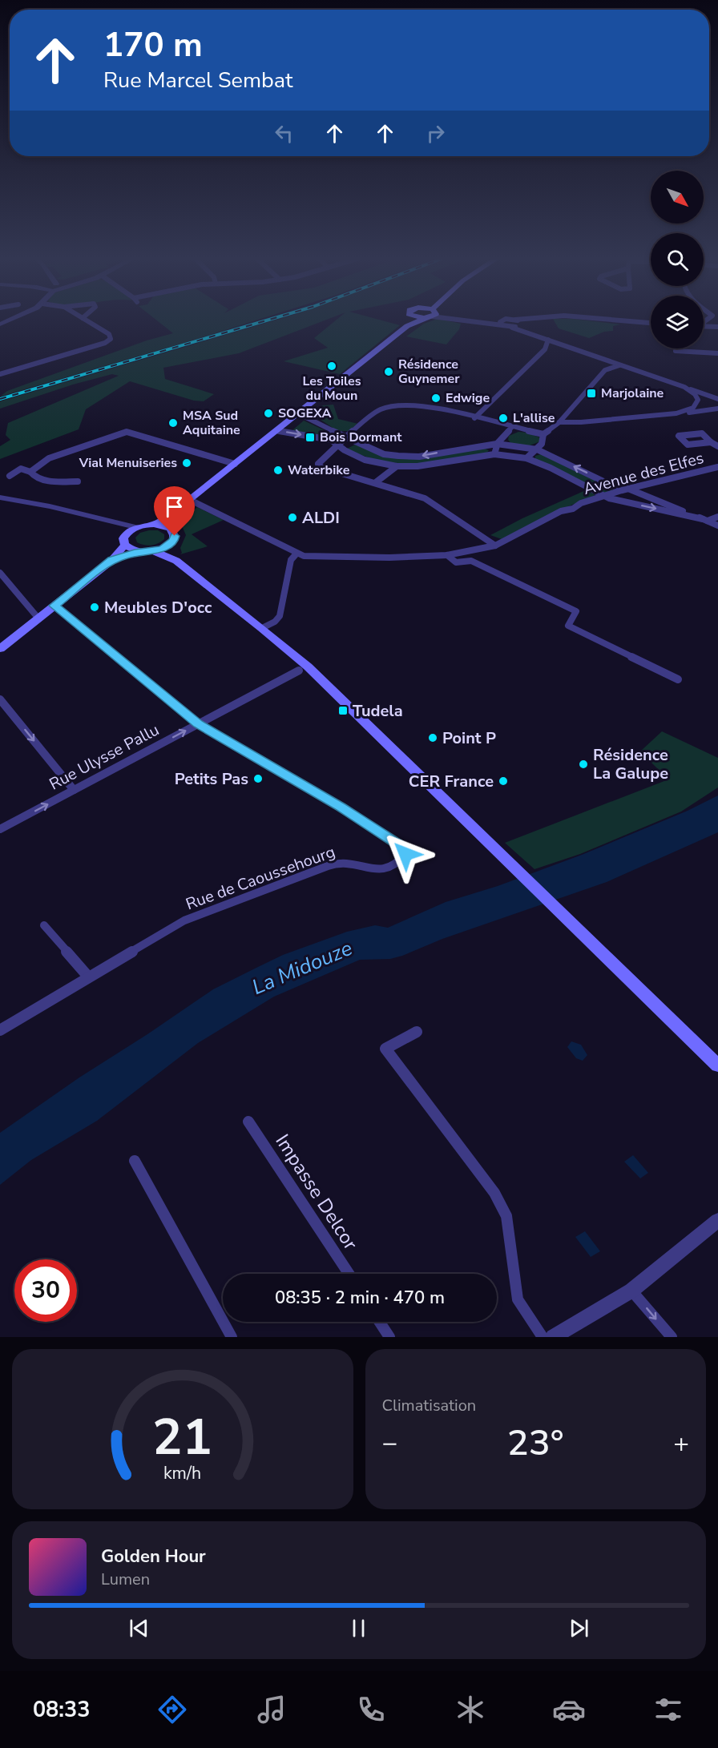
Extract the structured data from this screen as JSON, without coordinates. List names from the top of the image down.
{
  "streets": {
    "street": [
      "Avenue des Elfes",
      "Rue Ulysse Pallu",
      "Rue de Caoussehourg",
      "Impasse Delcor"
    ]
  },
  "crossings": [
    ["Rue Ulysse Pallu", "Rue de Caoussehourg"]
  ],
  "one_way": ["Rue Ulysse Pallu"],
  "water": ["La Midouze"],
  "places": {
    "other": [
      "Les Toiles du Moun",
      "Résidence Guynemer",
      "Edwige",
      "SOGEXA",
      "L'allise",
      "MSA Sud Aquitaine",
      "Vial Menuiseries",
      "Waterbike",
      "ALDI",
      "Meubles D'occ",
      "Point P",
      "Résidence La Galupe",
      "Petits Pas",
      "CER France"
    ],
    "transit": ["Marjolaine", "Bois Dormant", "Tudela"]
  },
  "north": "bottom right",
  "page": {
    "turn": ["170 m", "Rue Marcel Sembat"],
    "limit": "30",
    "trip": "08:35 · 2 min · 470 m",
    "tile": "Climatisation",
    "heat": ["−", "23°", "+"],
    "song": ["Golden Hour", "Lumen"],
    "tabs": "08:33",
    "gauge": ["21", "km/h"]
  }
}
